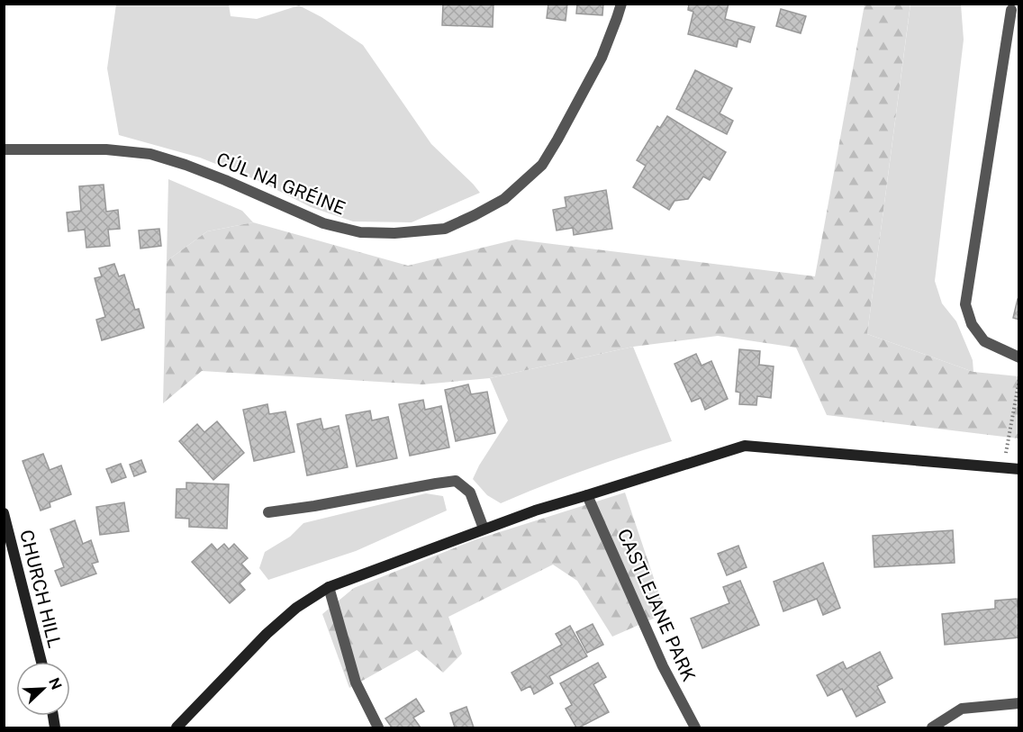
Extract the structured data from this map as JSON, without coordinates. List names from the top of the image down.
{
  "streets": {
    "street": ["CÚL NA GRÉINE", "CHURCH HILL", "CASTLEJANE PARK"]
  },
  "north": "top right"
}
